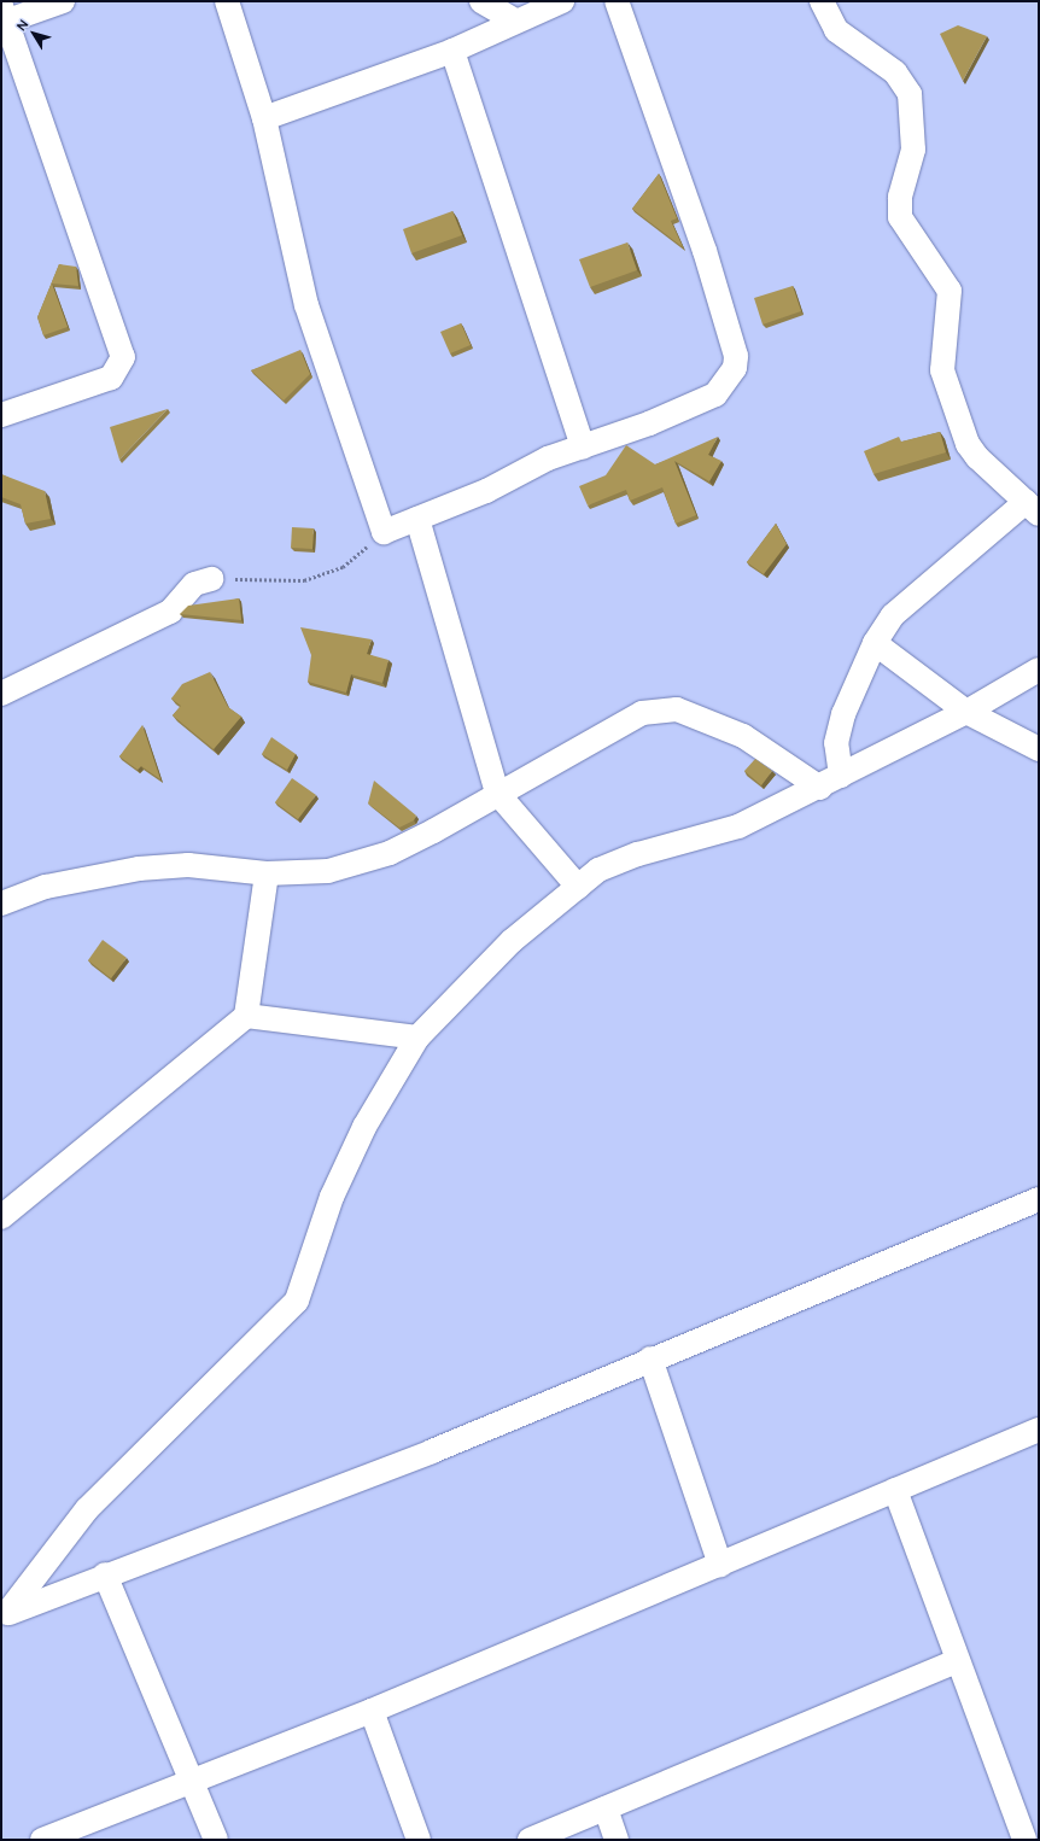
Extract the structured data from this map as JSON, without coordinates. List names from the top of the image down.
{
  "north": "top left"
}
